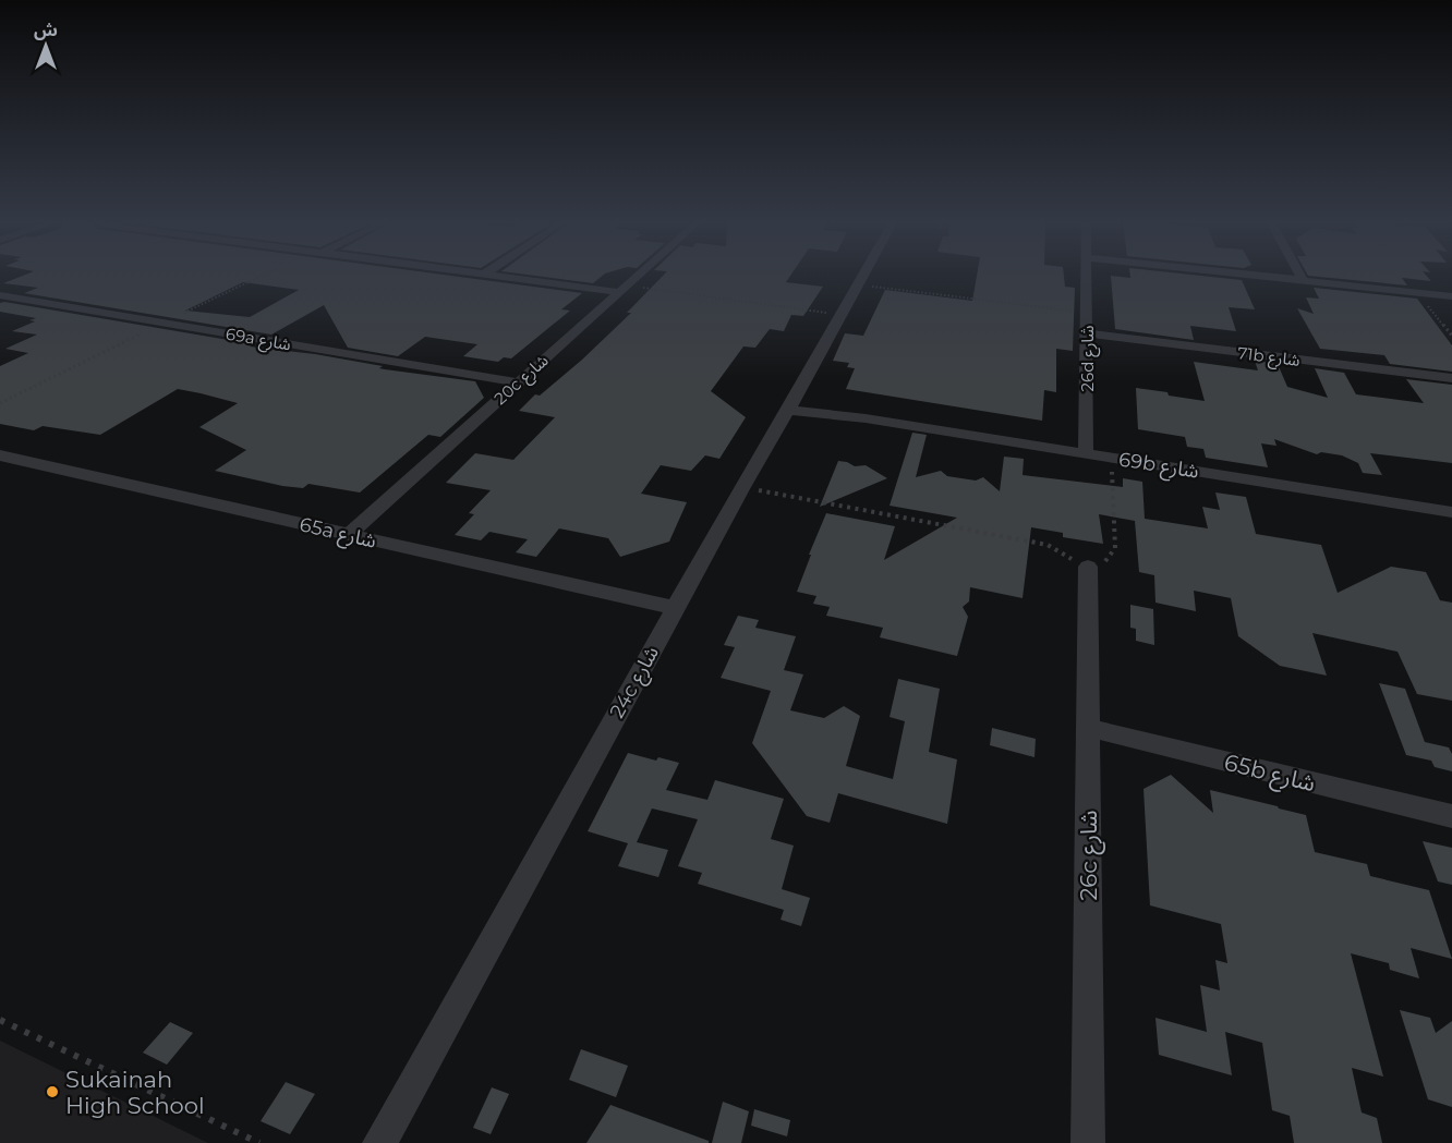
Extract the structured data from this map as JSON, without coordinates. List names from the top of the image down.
{
  "streets": {
    "street": [
      "69a شارع",
      "71b شارع",
      "26d شارع",
      "20c شارع",
      "69b شارع",
      "65a شارع",
      "24c شارع",
      "65b شارع",
      "26c شارع"
    ]
  },
  "crossings": [
    ["69a شارع", "20c شارع"],
    ["71b شارع", "26d شارع"],
    ["26d شارع", "69b شارع"],
    ["20c شارع", "65a شارع"],
    ["69b شارع", "24c شارع"],
    ["65a شارع", "24c شارع"],
    ["65b شارع", "26c شارع"]
  ],
  "places": ["Sukainah High School"],
  "north": "top"
}
